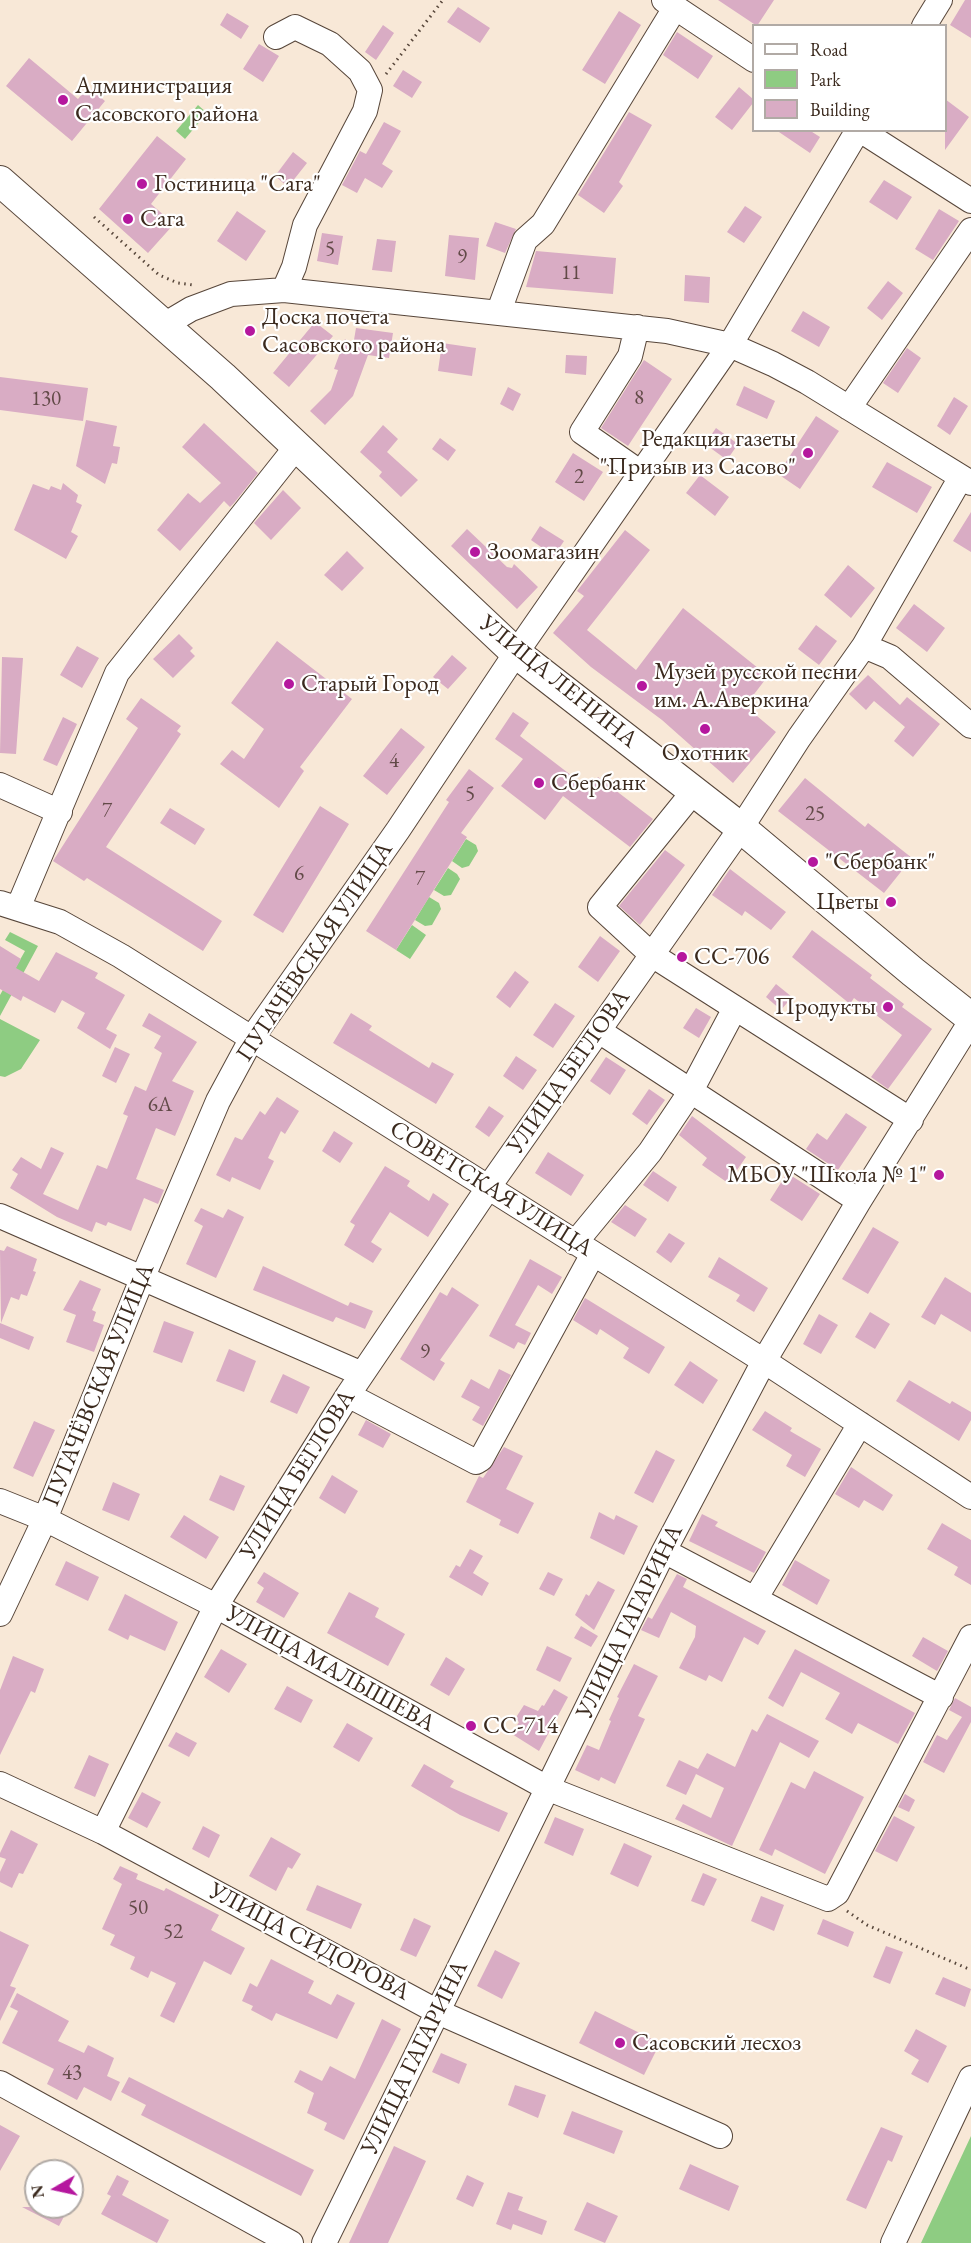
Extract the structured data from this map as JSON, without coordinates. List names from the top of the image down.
{
  "streets": {
    "main road": ["УЛИЦА ЛЕНИНА"],
    "street": [
      "ПУГАЧЁВСКАЯ УЛИЦА",
      "УЛИЦА БЕГЛОВА",
      "СОВЕТСКАЯ УЛИЦА",
      "УЛИЦА ГАГАРИНА",
      "УЛИЦА МАЛЫШЕВА",
      "УЛИЦА СИДОРОВА"
    ]
  },
  "crossings": [
    ["УЛИЦА ЛЕНИНА", "ПУГАЧЁВСКАЯ УЛИЦА"],
    ["УЛИЦА ЛЕНИНА", "УЛИЦА БЕГЛОВА"],
    ["УЛИЦА ЛЕНИНА", "УЛИЦА ГАГАРИНА"],
    ["ПУГАЧЁВСКАЯ УЛИЦА", "СОВЕТСКАЯ УЛИЦА"],
    ["ПУГАЧЁВСКАЯ УЛИЦА", "УЛИЦА МАЛЫШЕВА"],
    ["УЛИЦА БЕГЛОВА", "СОВЕТСКАЯ УЛИЦА"],
    ["УЛИЦА БЕГЛОВА", "УЛИЦА МАЛЫШЕВА"],
    ["УЛИЦА БЕГЛОВА", "УЛИЦА СИДОРОВА"],
    ["СОВЕТСКАЯ УЛИЦА", "УЛИЦА ГАГАРИНА"],
    ["УЛИЦА ГАГАРИНА", "УЛИЦА МАЛЫШЕВА"],
    ["УЛИЦА ГАГАРИНА", "УЛИЦА СИДОРОВА"]
  ],
  "places": [
    "Администрация Сасовского района",
    "Гостиница \"Сага\"",
    "Сага",
    "Доска почета Сасовского района",
    "Редакция газеты \"Призыв из Сасово\"",
    "Зоомагазин",
    "Старый Город",
    "Музей русской песни им. А.Аверкина",
    "Охотник",
    "Сбербанк",
    "\"Сбербанк\"",
    "Цветы",
    "СС-706",
    "Продукты",
    "МБОУ \"Школа № 1\"",
    "СС-714",
    "Сасовский лесхоз"
  ],
  "house_numbers": [
    "5",
    "9",
    "11",
    "8",
    "130",
    "2",
    "4",
    "5",
    "7",
    "25",
    "6",
    "7",
    "6А",
    "9",
    "50",
    "52",
    "43"
  ],
  "legend": ["Road", "Park", "Building"],
  "north": "left"
}
